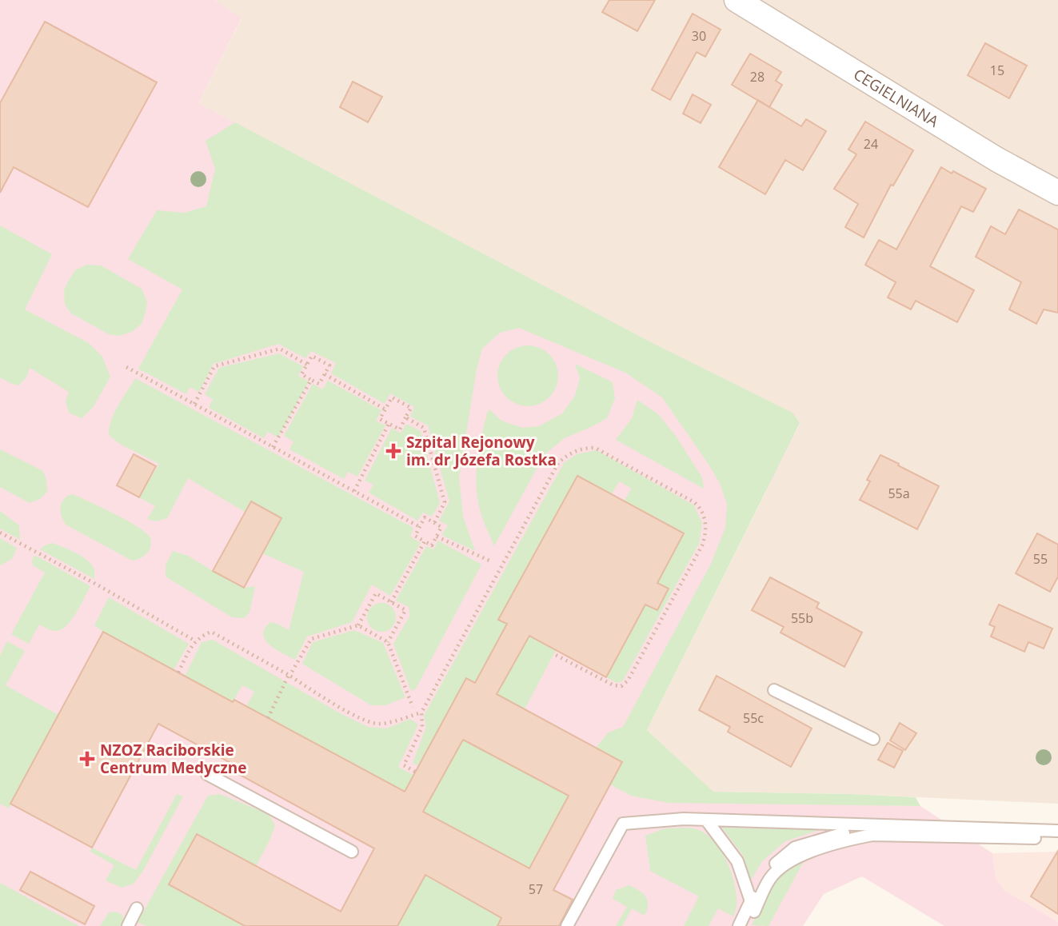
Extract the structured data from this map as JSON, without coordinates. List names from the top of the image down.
{
  "streets": {
    "street": ["CEGIELNIANA"]
  },
  "places": {
    "health": ["Szpital Rejonowy im. dr Józefa Rostka", "NZOZ Raciborskie Centrum Medyczne"]
  },
  "house_numbers": [
    "30",
    "15",
    "28",
    "24",
    "55a",
    "55",
    "55b",
    "55c",
    "57"
  ]
}
